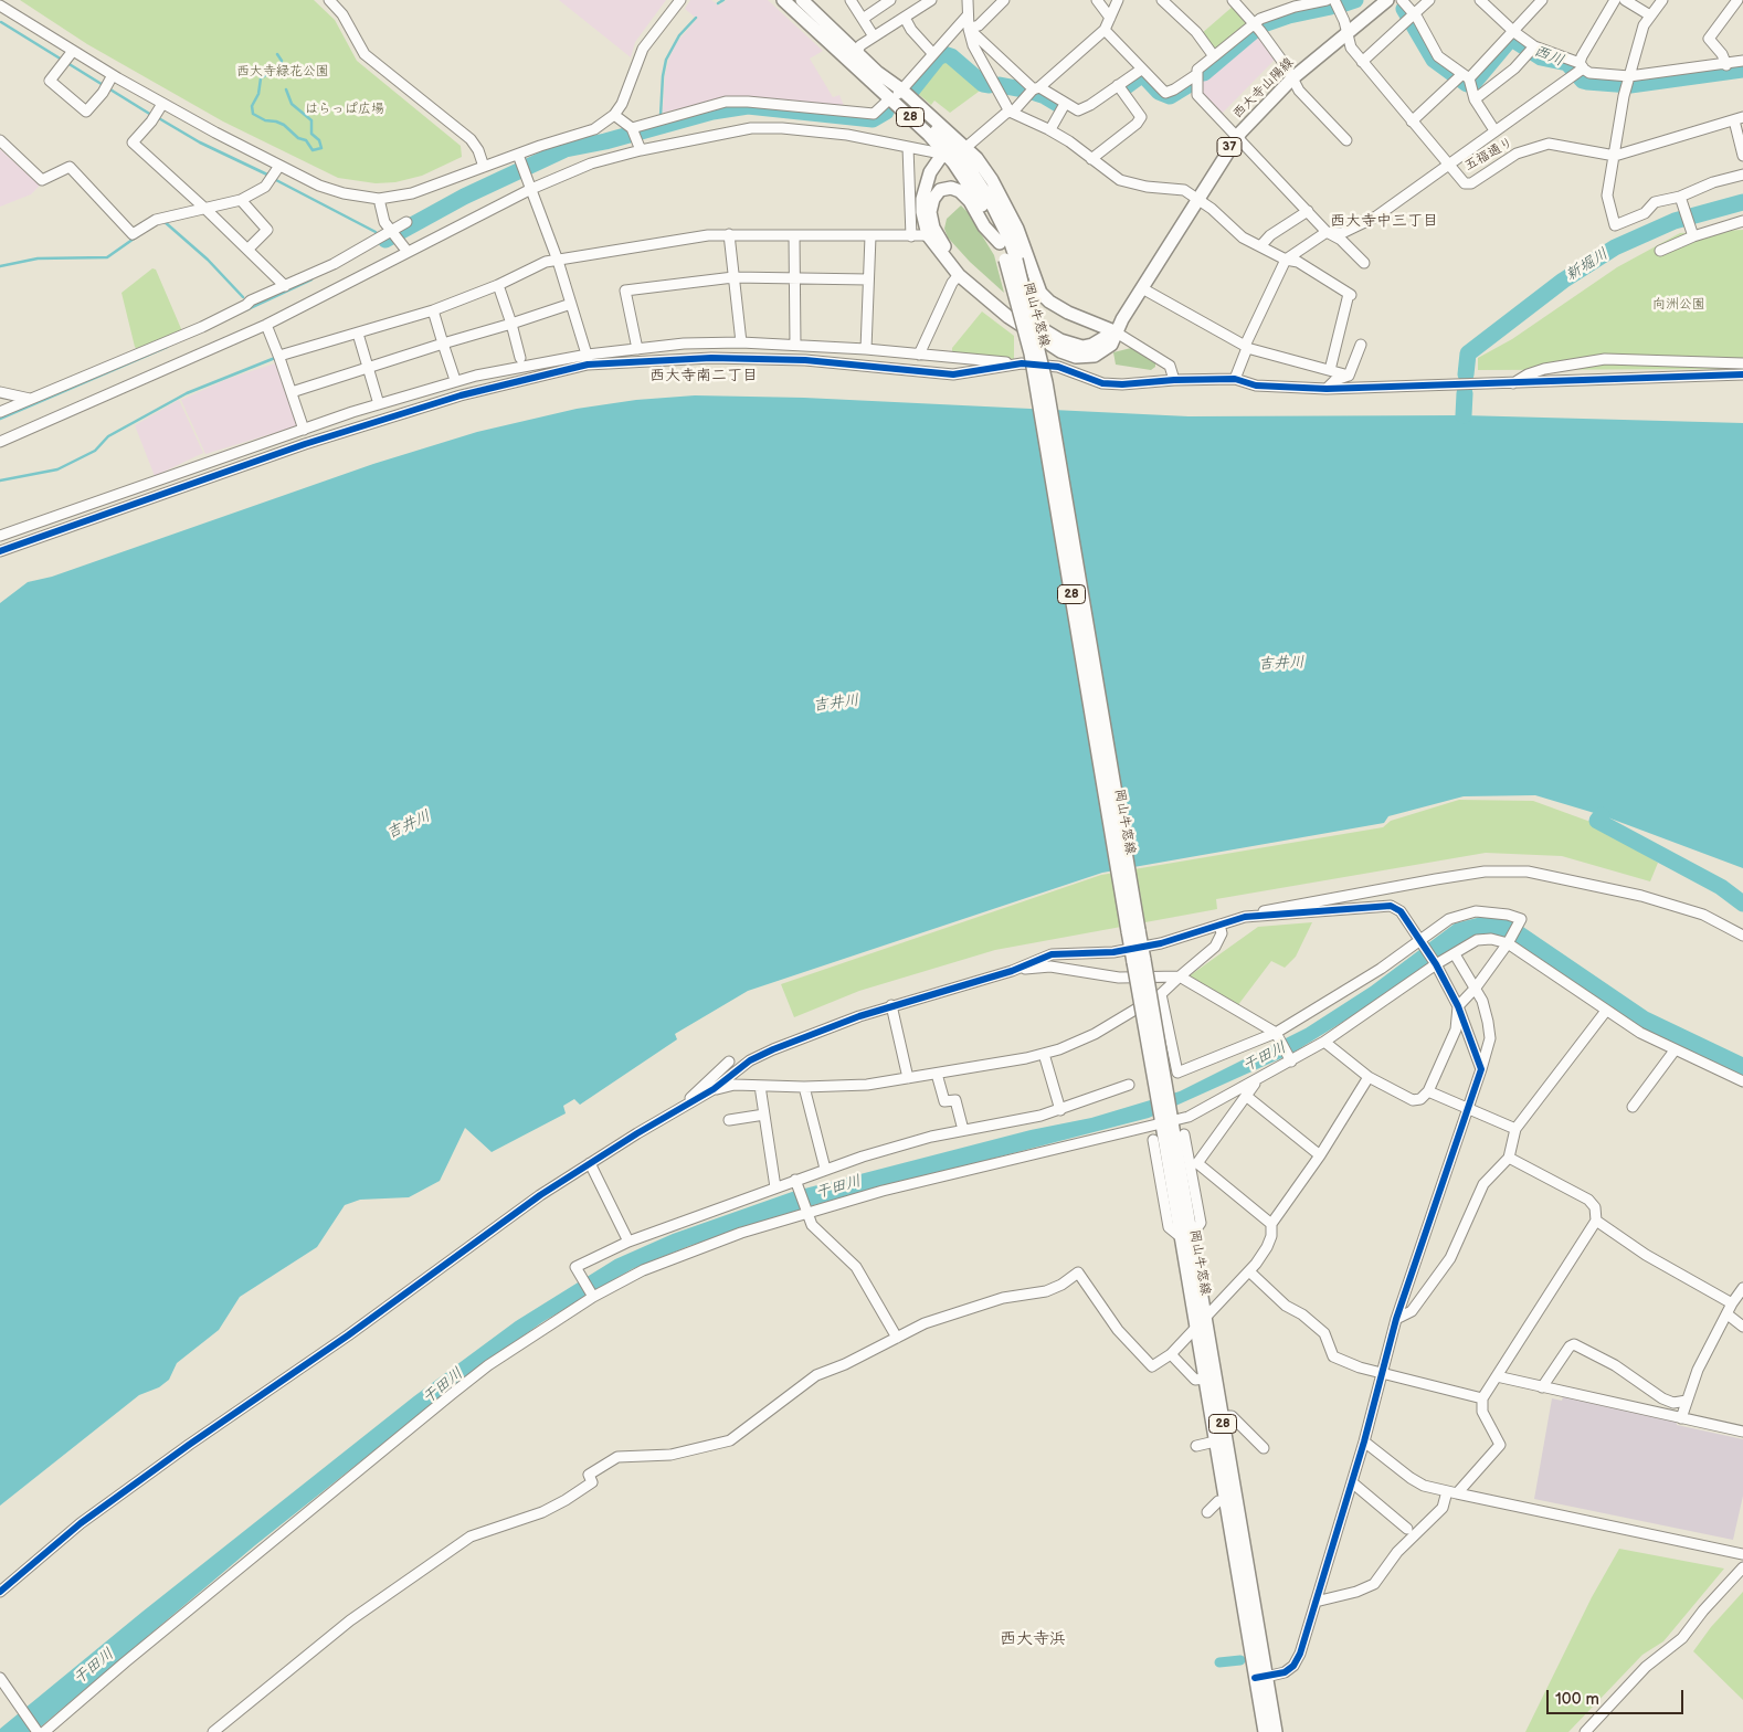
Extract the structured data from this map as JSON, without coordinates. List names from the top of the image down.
{
  "streets": {
    "main road": [
      "西大寺山陽線",
      "28",
      "37",
      "岡山牛窓線"
    ],
    "street": ["五福通り"]
  },
  "crossings": [
    ["西大寺山陽線", "岡山牛窓線"]
  ],
  "districts": ["西大寺中三丁目", "西大寺南二丁目", "西大寺浜"],
  "water": [
    "西川",
    "新堀川",
    "吉井川",
    "干田川"
  ],
  "parks": ["西大寺緑花公園", "はらっぱ広場", "向洲公園"],
  "scale_bar": "100 m"
}
